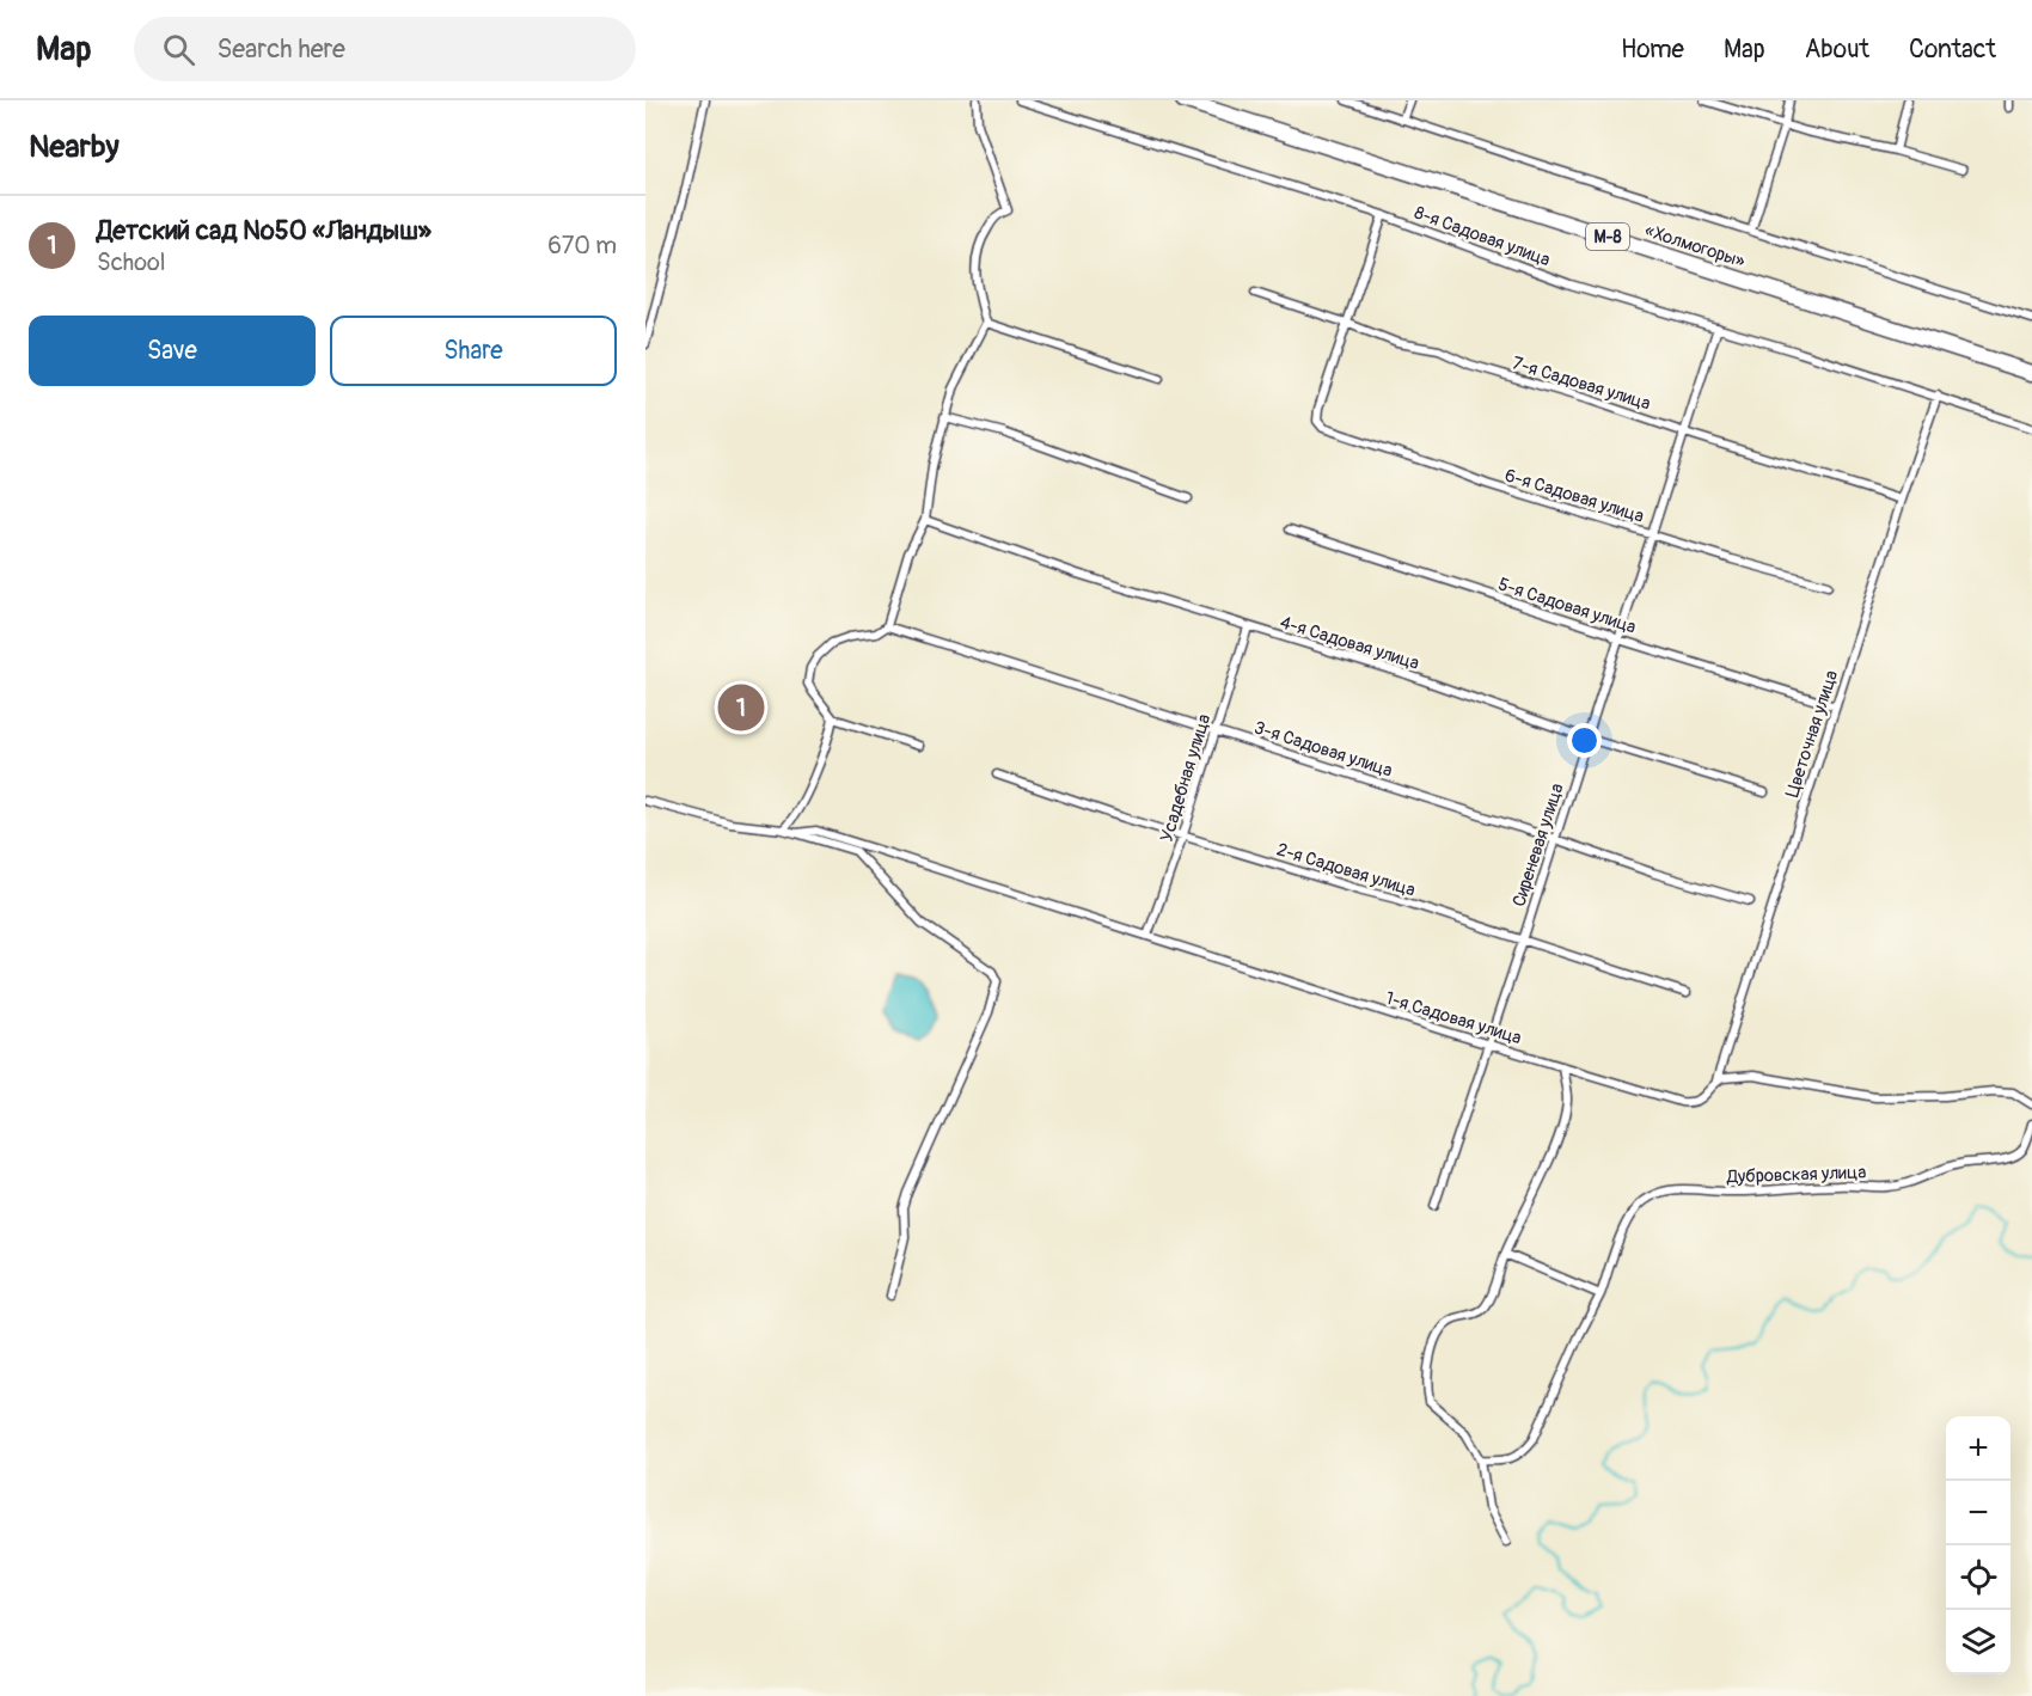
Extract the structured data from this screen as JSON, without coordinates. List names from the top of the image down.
{
  "streets": {
    "highway": ["М-8", "«Холмогоры»"],
    "street": [
      "8-я Садовая улица",
      "7-я Садовая улица",
      "6-я Садовая улица",
      "5-я Садовая улица",
      "4-я Садовая улица",
      "Цветочная улица",
      "3-я Садовая улица",
      "Усадебная улица",
      "Сиреневая улица",
      "2-я Садовая улица",
      "1-я Садовая улица",
      "Дубровская улица"
    ]
  },
  "crossings": [
    ["8-я Садовая улица", "Цветочная улица"],
    ["8-я Садовая улица", "Сиреневая улица"],
    ["7-я Садовая улица", "6-я Садовая улица"],
    ["7-я Садовая улица", "Цветочная улица"],
    ["7-я Садовая улица", "Сиреневая улица"],
    ["6-я Садовая улица", "Сиреневая улица"],
    ["5-я Садовая улица", "Цветочная улица"],
    ["5-я Садовая улица", "Сиреневая улица"],
    ["4-я Садовая улица", "Усадебная улица"],
    ["4-я Садовая улица", "Сиреневая улица"],
    ["Цветочная улица", "1-я Садовая улица"],
    ["3-я Садовая улица", "Усадебная улица"],
    ["3-я Садовая улица", "Сиреневая улица"],
    ["Усадебная улица", "2-я Садовая улица"],
    ["Усадебная улица", "1-я Садовая улица"],
    ["Сиреневая улица", "2-я Садовая улица"],
    ["Сиреневая улица", "1-я Садовая улица"]
  ],
  "page": {
    "header": "Map",
    "search": "Search here",
    "nav": [
      "Home",
      "Map",
      "About",
      "Contact"
    ],
    "heading": "Nearby",
    "list": [
      {
        "mark": "1",
        "name": "Детский сад №50 «Ландыш»",
        "note": "School",
        "value": "670 m"
      }
    ],
    "buttons": ["Save", "Share"],
    "pins": "1",
    "map_buttons": ["+", "−"]
  }
}
